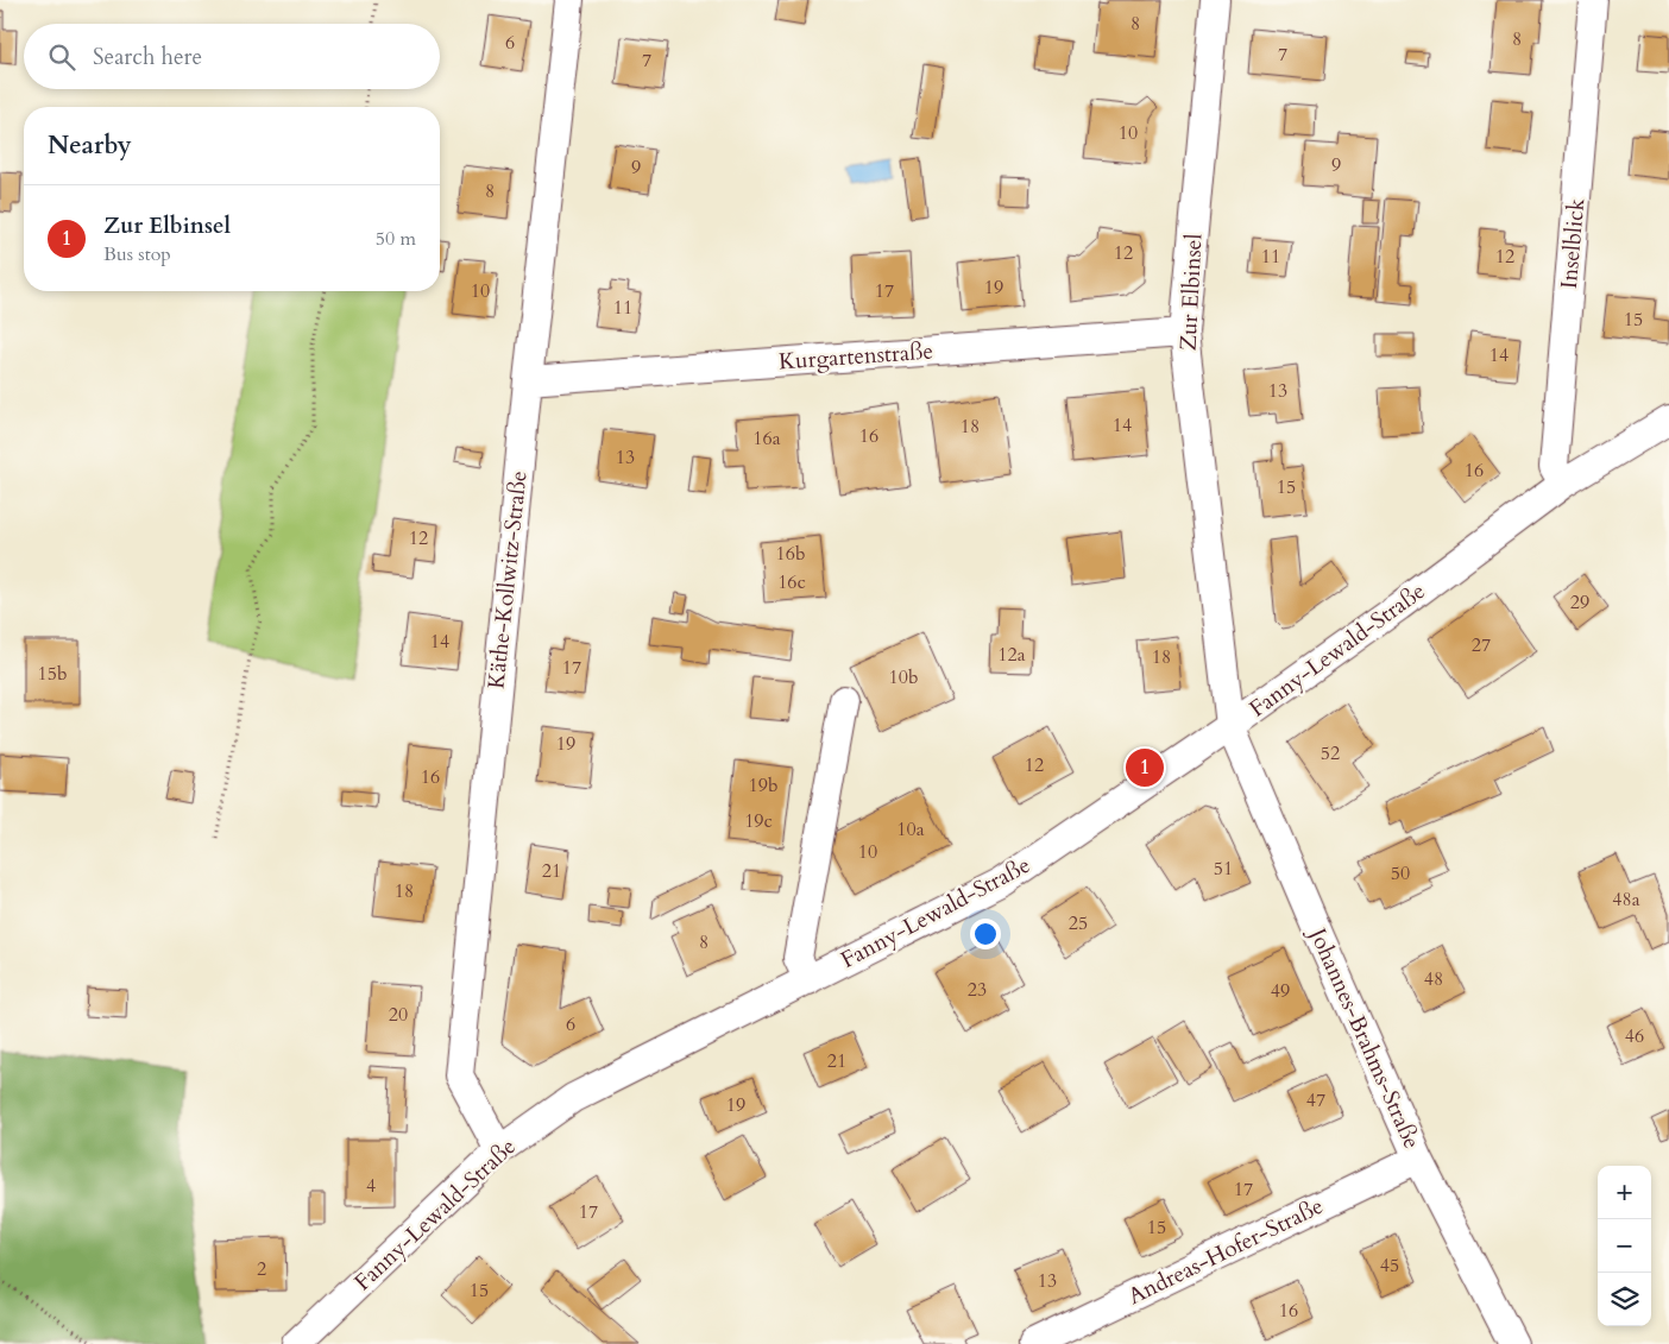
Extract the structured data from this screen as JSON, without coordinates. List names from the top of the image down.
{
  "streets": {
    "street": [
      "Inselblick",
      "Zur Elbinsel",
      "Kurgartenstraße",
      "Käthe-Kollwitz-Straße",
      "Fanny-Lewald-Straße",
      "Johannes-Brahms-Straße",
      "Andreas-Hofer-Straße"
    ]
  },
  "crossings": [
    ["Inselblick", "Fanny-Lewald-Straße"],
    ["Zur Elbinsel", "Kurgartenstraße"],
    ["Zur Elbinsel", "Fanny-Lewald-Straße"],
    ["Zur Elbinsel", "Johannes-Brahms-Straße"],
    ["Kurgartenstraße", "Käthe-Kollwitz-Straße"],
    ["Käthe-Kollwitz-Straße", "Fanny-Lewald-Straße"],
    ["Fanny-Lewald-Straße", "Johannes-Brahms-Straße"],
    ["Johannes-Brahms-Straße", "Andreas-Hofer-Straße"]
  ],
  "house_numbers": [
    "8",
    "8",
    "6",
    "7",
    "7",
    "10",
    "9",
    "9",
    "8",
    "12",
    "11",
    "12",
    "19",
    "10",
    "17",
    "11",
    "15",
    "14",
    "13",
    "14",
    "18",
    "16",
    "16a",
    "13",
    "16",
    "15",
    "12",
    "16b",
    "16c",
    "29",
    "14",
    "27",
    "12a",
    "18",
    "17",
    "15b",
    "10b",
    "19",
    "52",
    "12",
    "16",
    "19b",
    "19c",
    "10a",
    "10",
    "51",
    "21",
    "50",
    "18",
    "48a",
    "25",
    "8",
    "48",
    "23",
    "49",
    "20",
    "6",
    "46",
    "21",
    "47",
    "19",
    "4",
    "17",
    "17",
    "15",
    "45",
    "2",
    "13",
    "15",
    "16"
  ],
  "page": {
    "search": "Search here",
    "heading": "Nearby",
    "list": [
      {
        "mark": "1",
        "name": "Zur Elbinsel",
        "note": "Bus stop",
        "value": "50 m"
      }
    ],
    "pins": "1",
    "map_buttons": ["+", "−"]
  }
}
